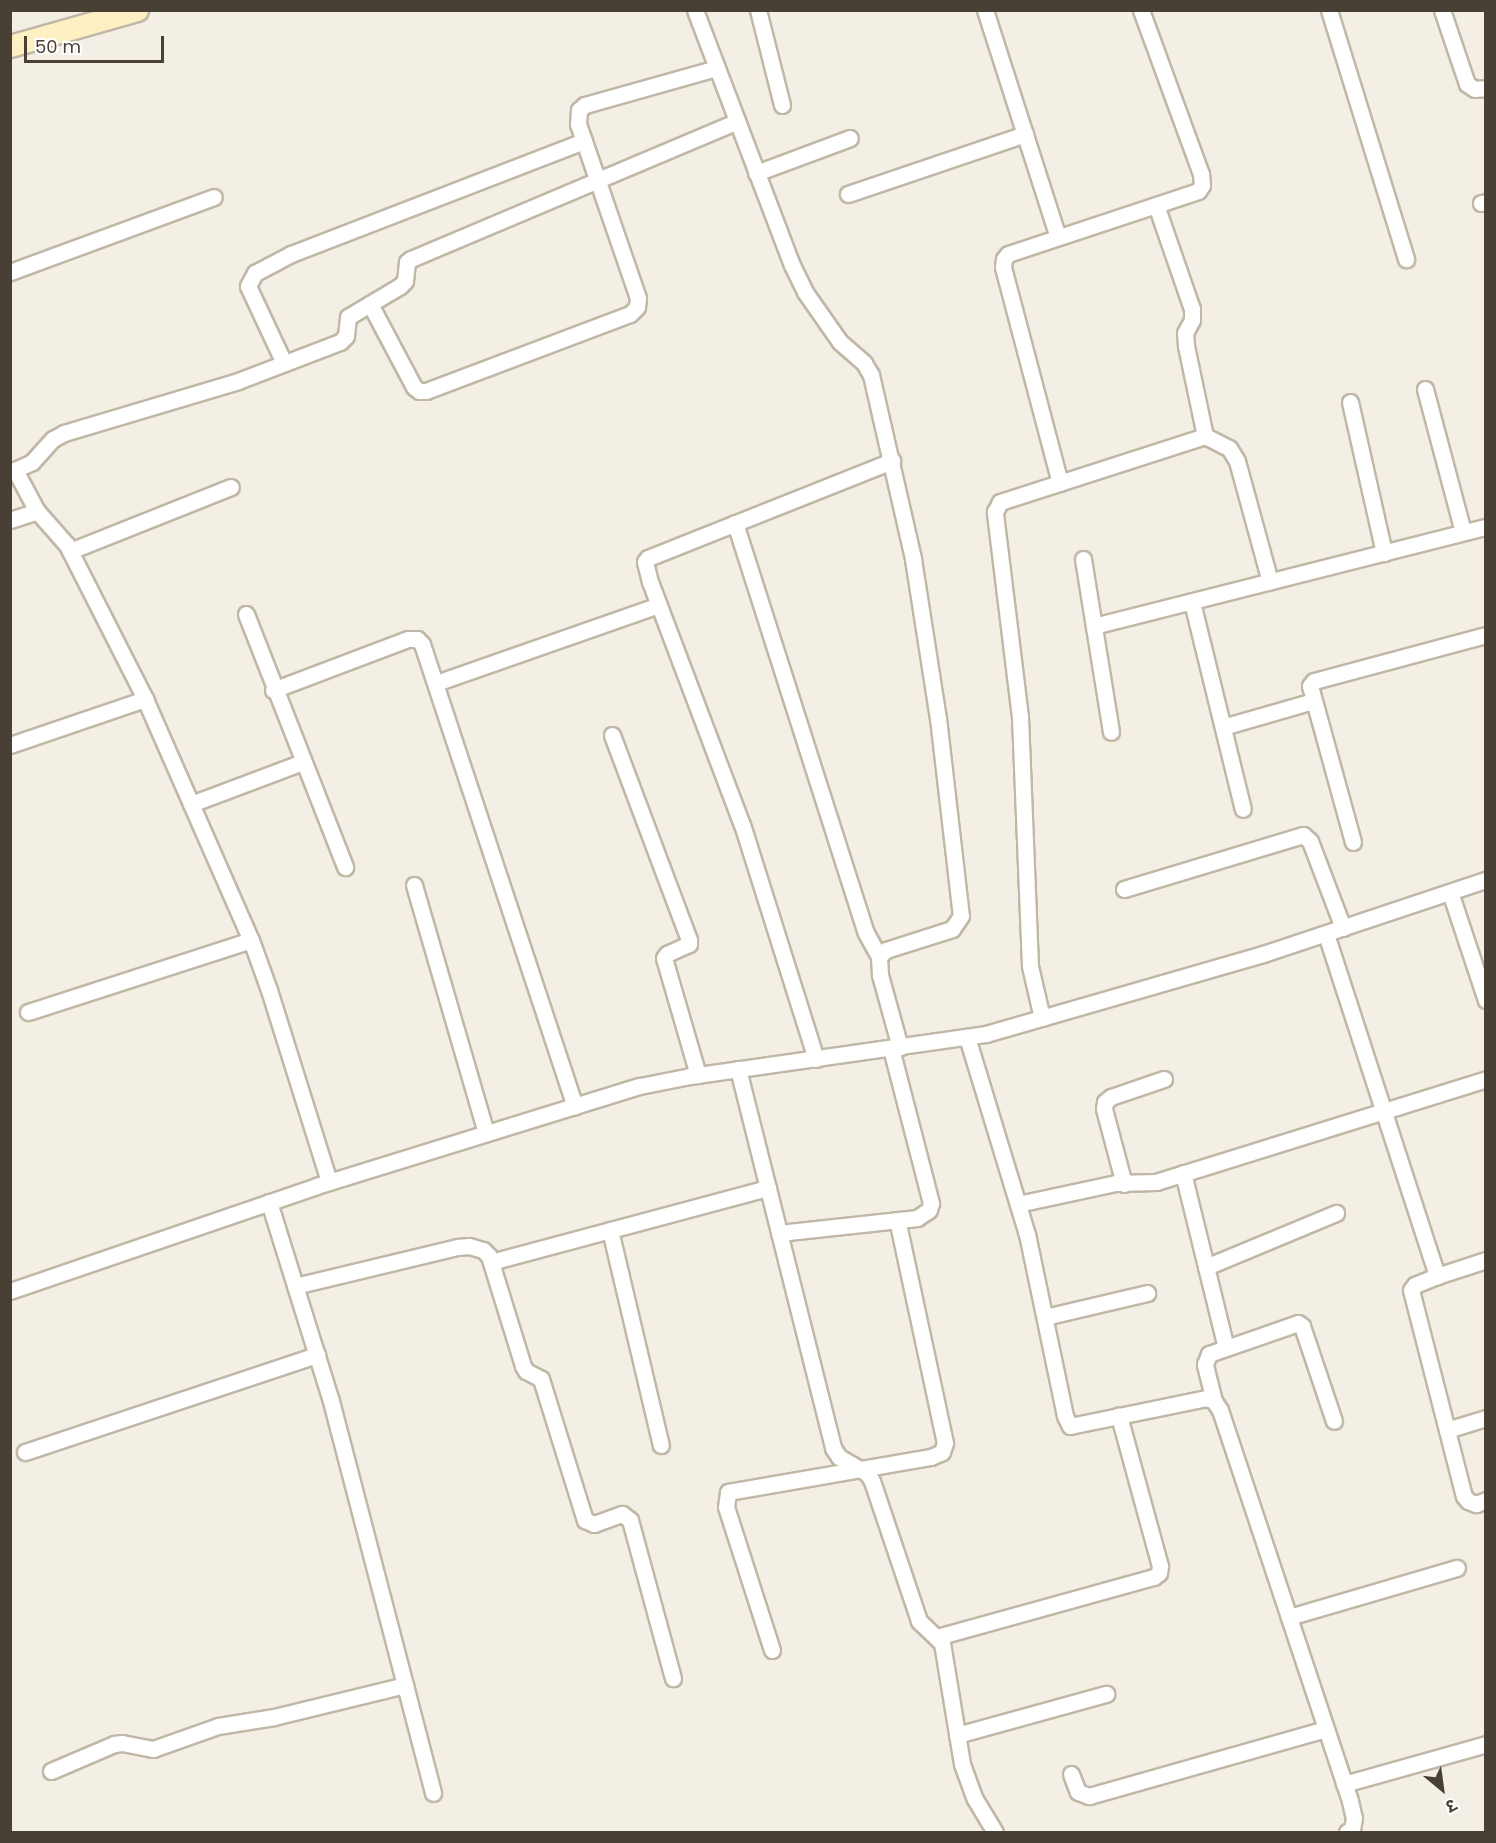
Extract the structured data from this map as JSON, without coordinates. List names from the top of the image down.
{
  "scale_bar": "50 m",
  "north": "bottom right"
}
